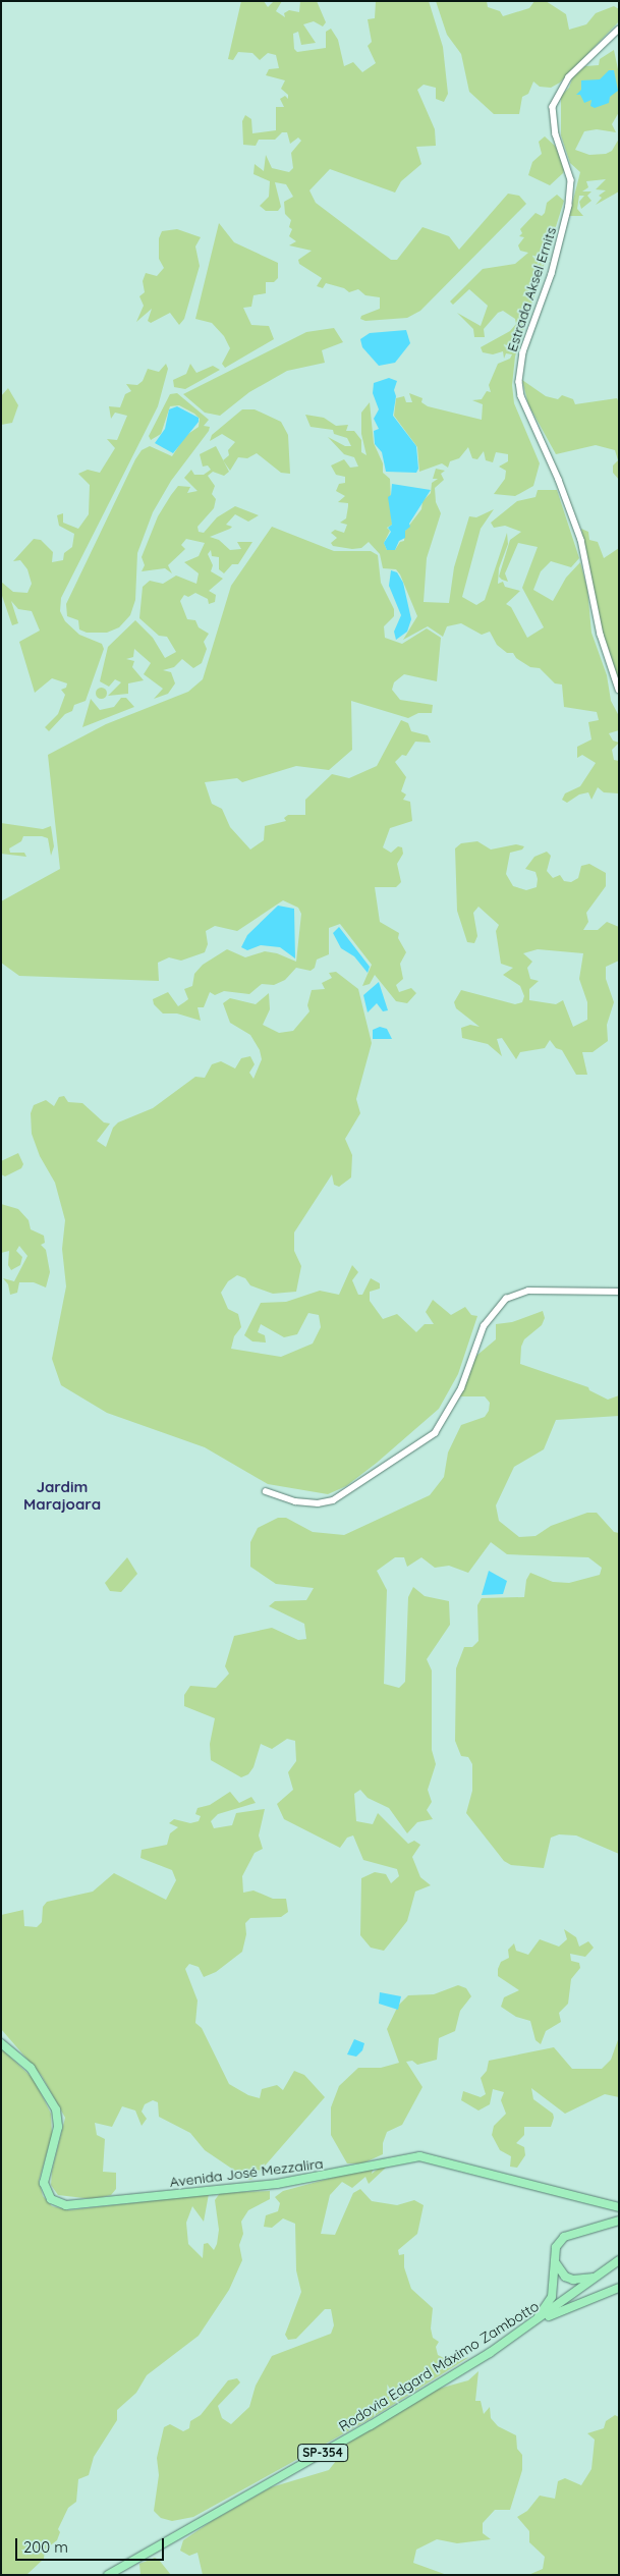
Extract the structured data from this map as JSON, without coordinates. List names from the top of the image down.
{
  "streets": {
    "main road": ["Avenida José Mezzalira", "Rodovia Edgard Máximo Zambotto", "SP-354"],
    "street": ["Estrada Aksel Ernits"]
  },
  "districts": ["Jardim Marajoara"],
  "scale_bar": "200 m"
}
